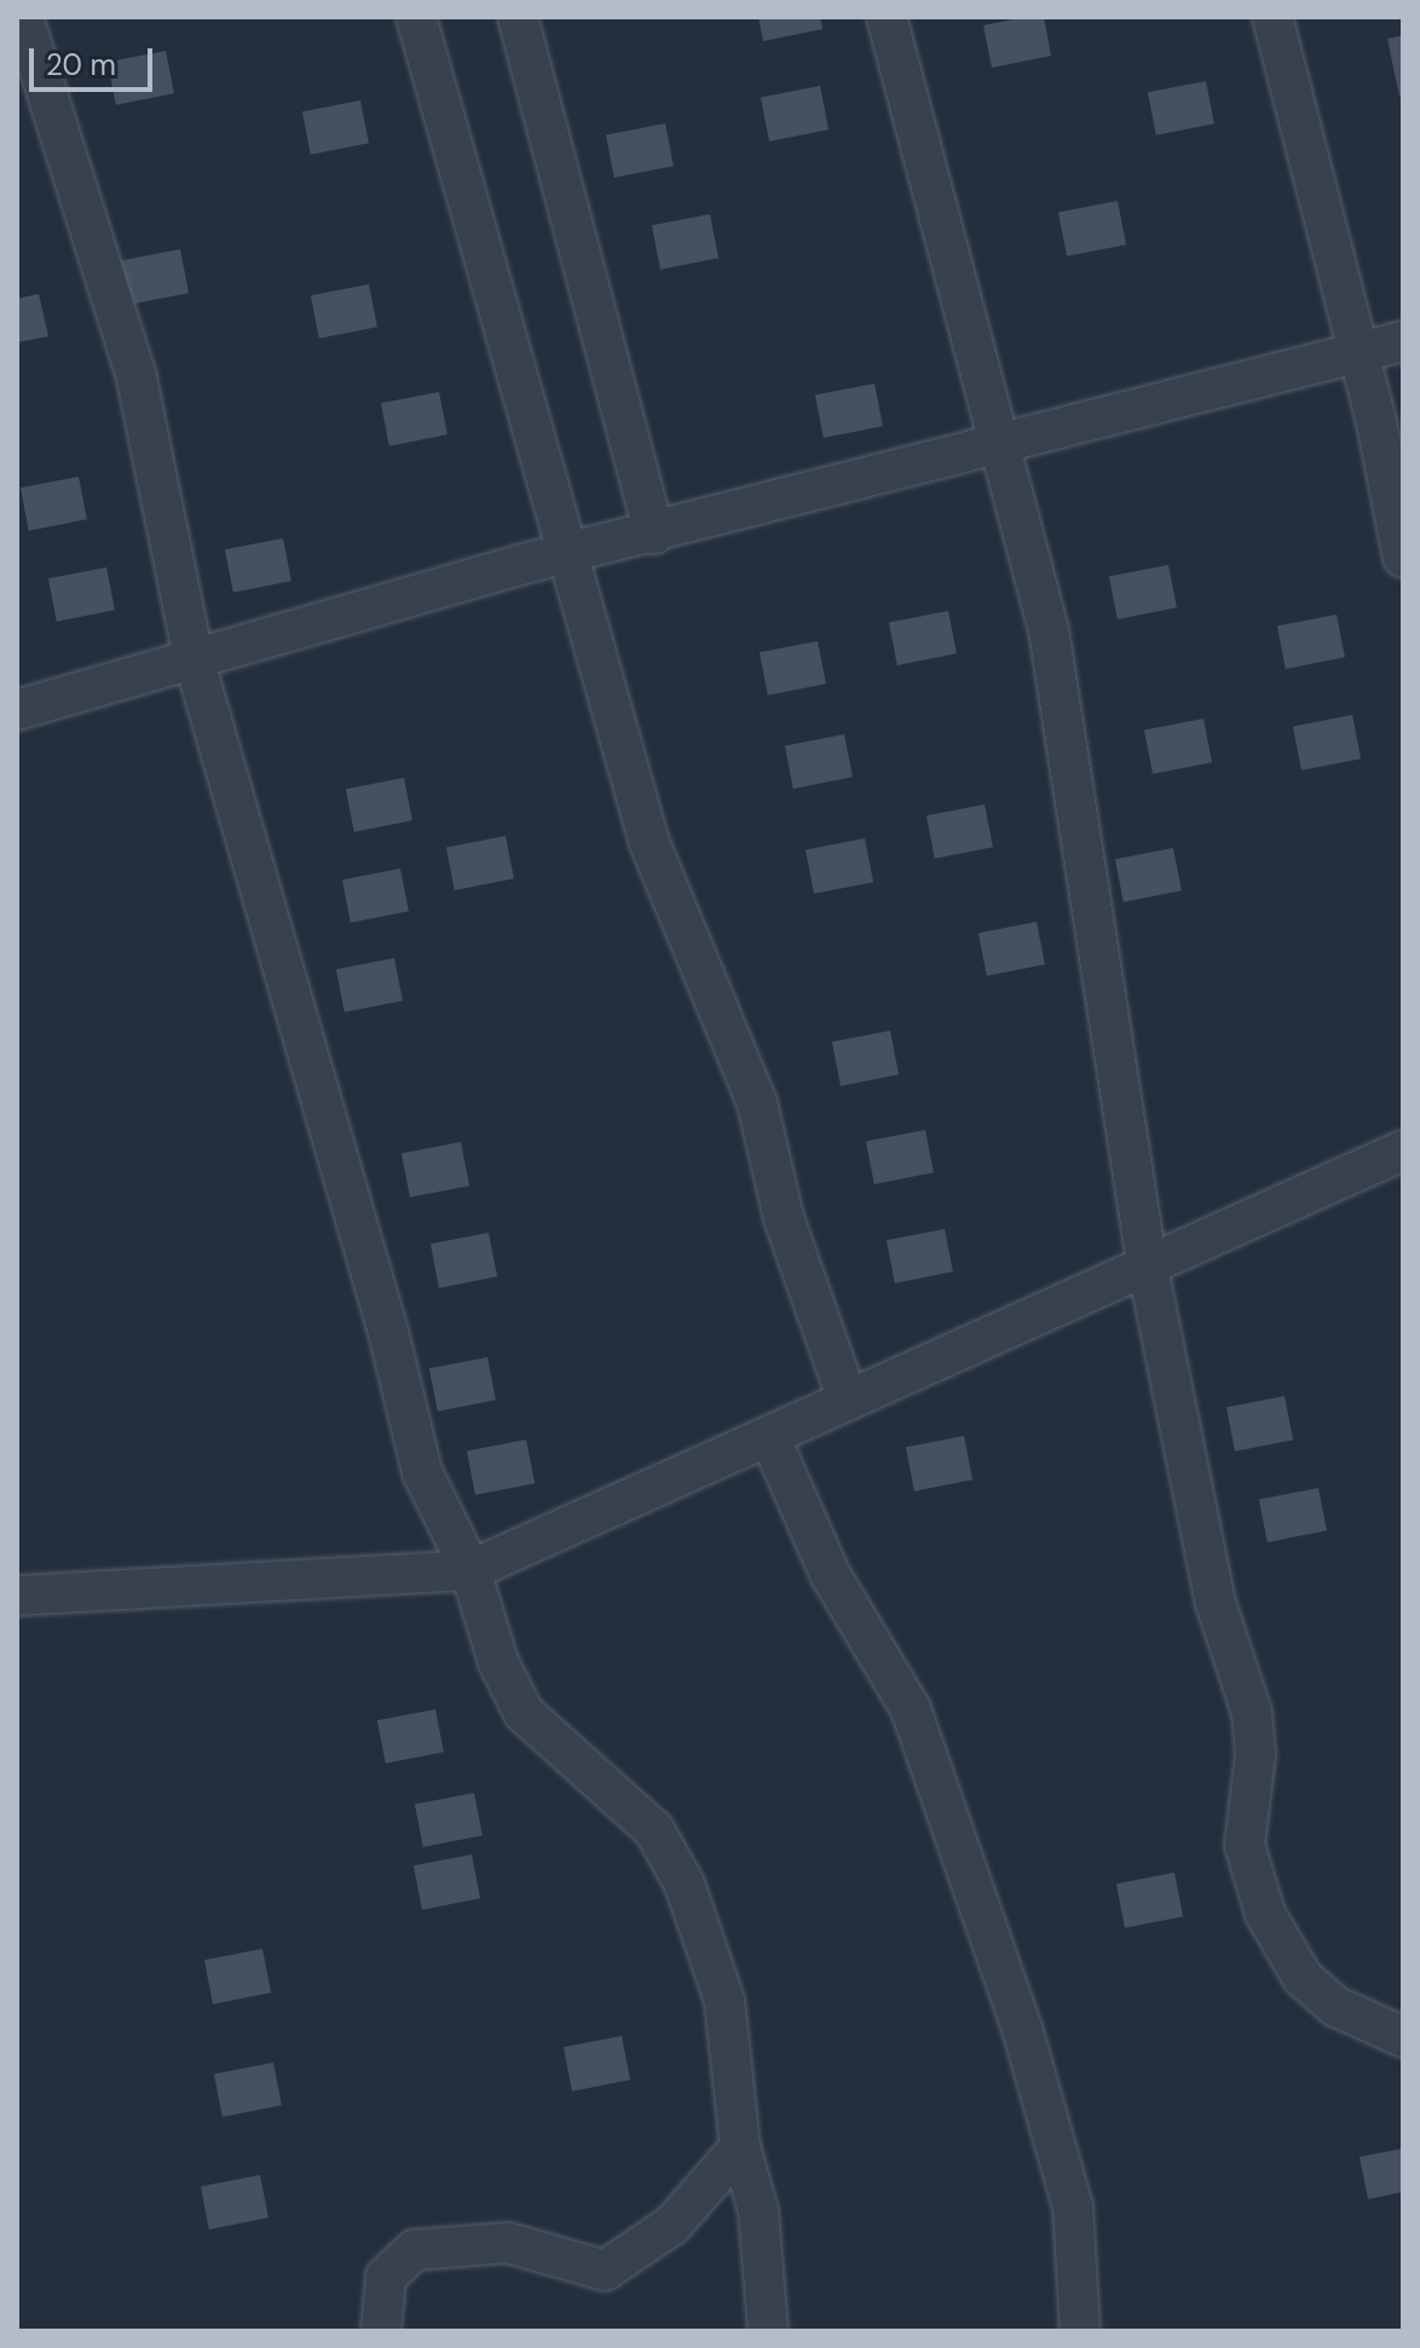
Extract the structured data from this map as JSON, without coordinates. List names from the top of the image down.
{
  "scale_bar": "20 m"
}
